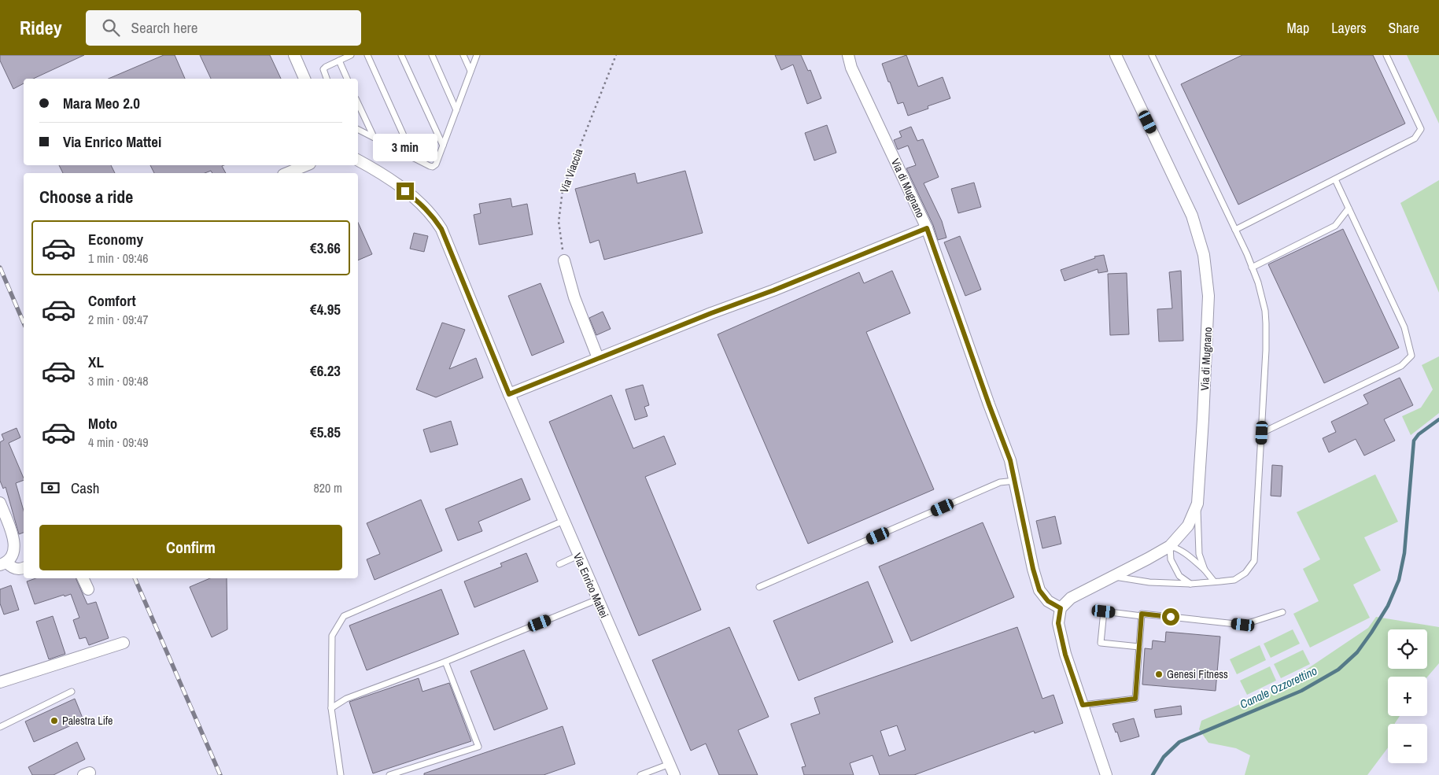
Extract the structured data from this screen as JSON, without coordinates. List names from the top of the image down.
{
  "streets": {
    "street": ["Via di Mugnano", "Via Enrico Mattei"],
    "path": ["Via Viaccia"]
  },
  "water": ["Canale Ozzorettino"],
  "places": ["Genesi Fitness", "Palestra Life"],
  "page": {
    "header": "Ridey",
    "search": "Search here",
    "nav": ["Map", "Layers", "Share"],
    "banner": ["Mara Meo 2.0", "Via Enrico Mattei"],
    "bubble": "3 min",
    "heading": "Choose a ride",
    "list": [
      {
        "name": "Economy",
        "note": "1 min · 09:46",
        "value": "€3.66"
      },
      {
        "name": "Comfort",
        "note": "2 min · 09:47",
        "value": "€4.95"
      },
      {
        "name": "XL",
        "note": "3 min · 09:48",
        "value": "€6.23"
      },
      {
        "name": "Moto",
        "note": "4 min · 09:49",
        "value": "€5.85"
      }
    ],
    "pay": ["Cash", "820 m"],
    "buttons": "Confirm",
    "map_buttons": ["+", "−"]
  }
}
